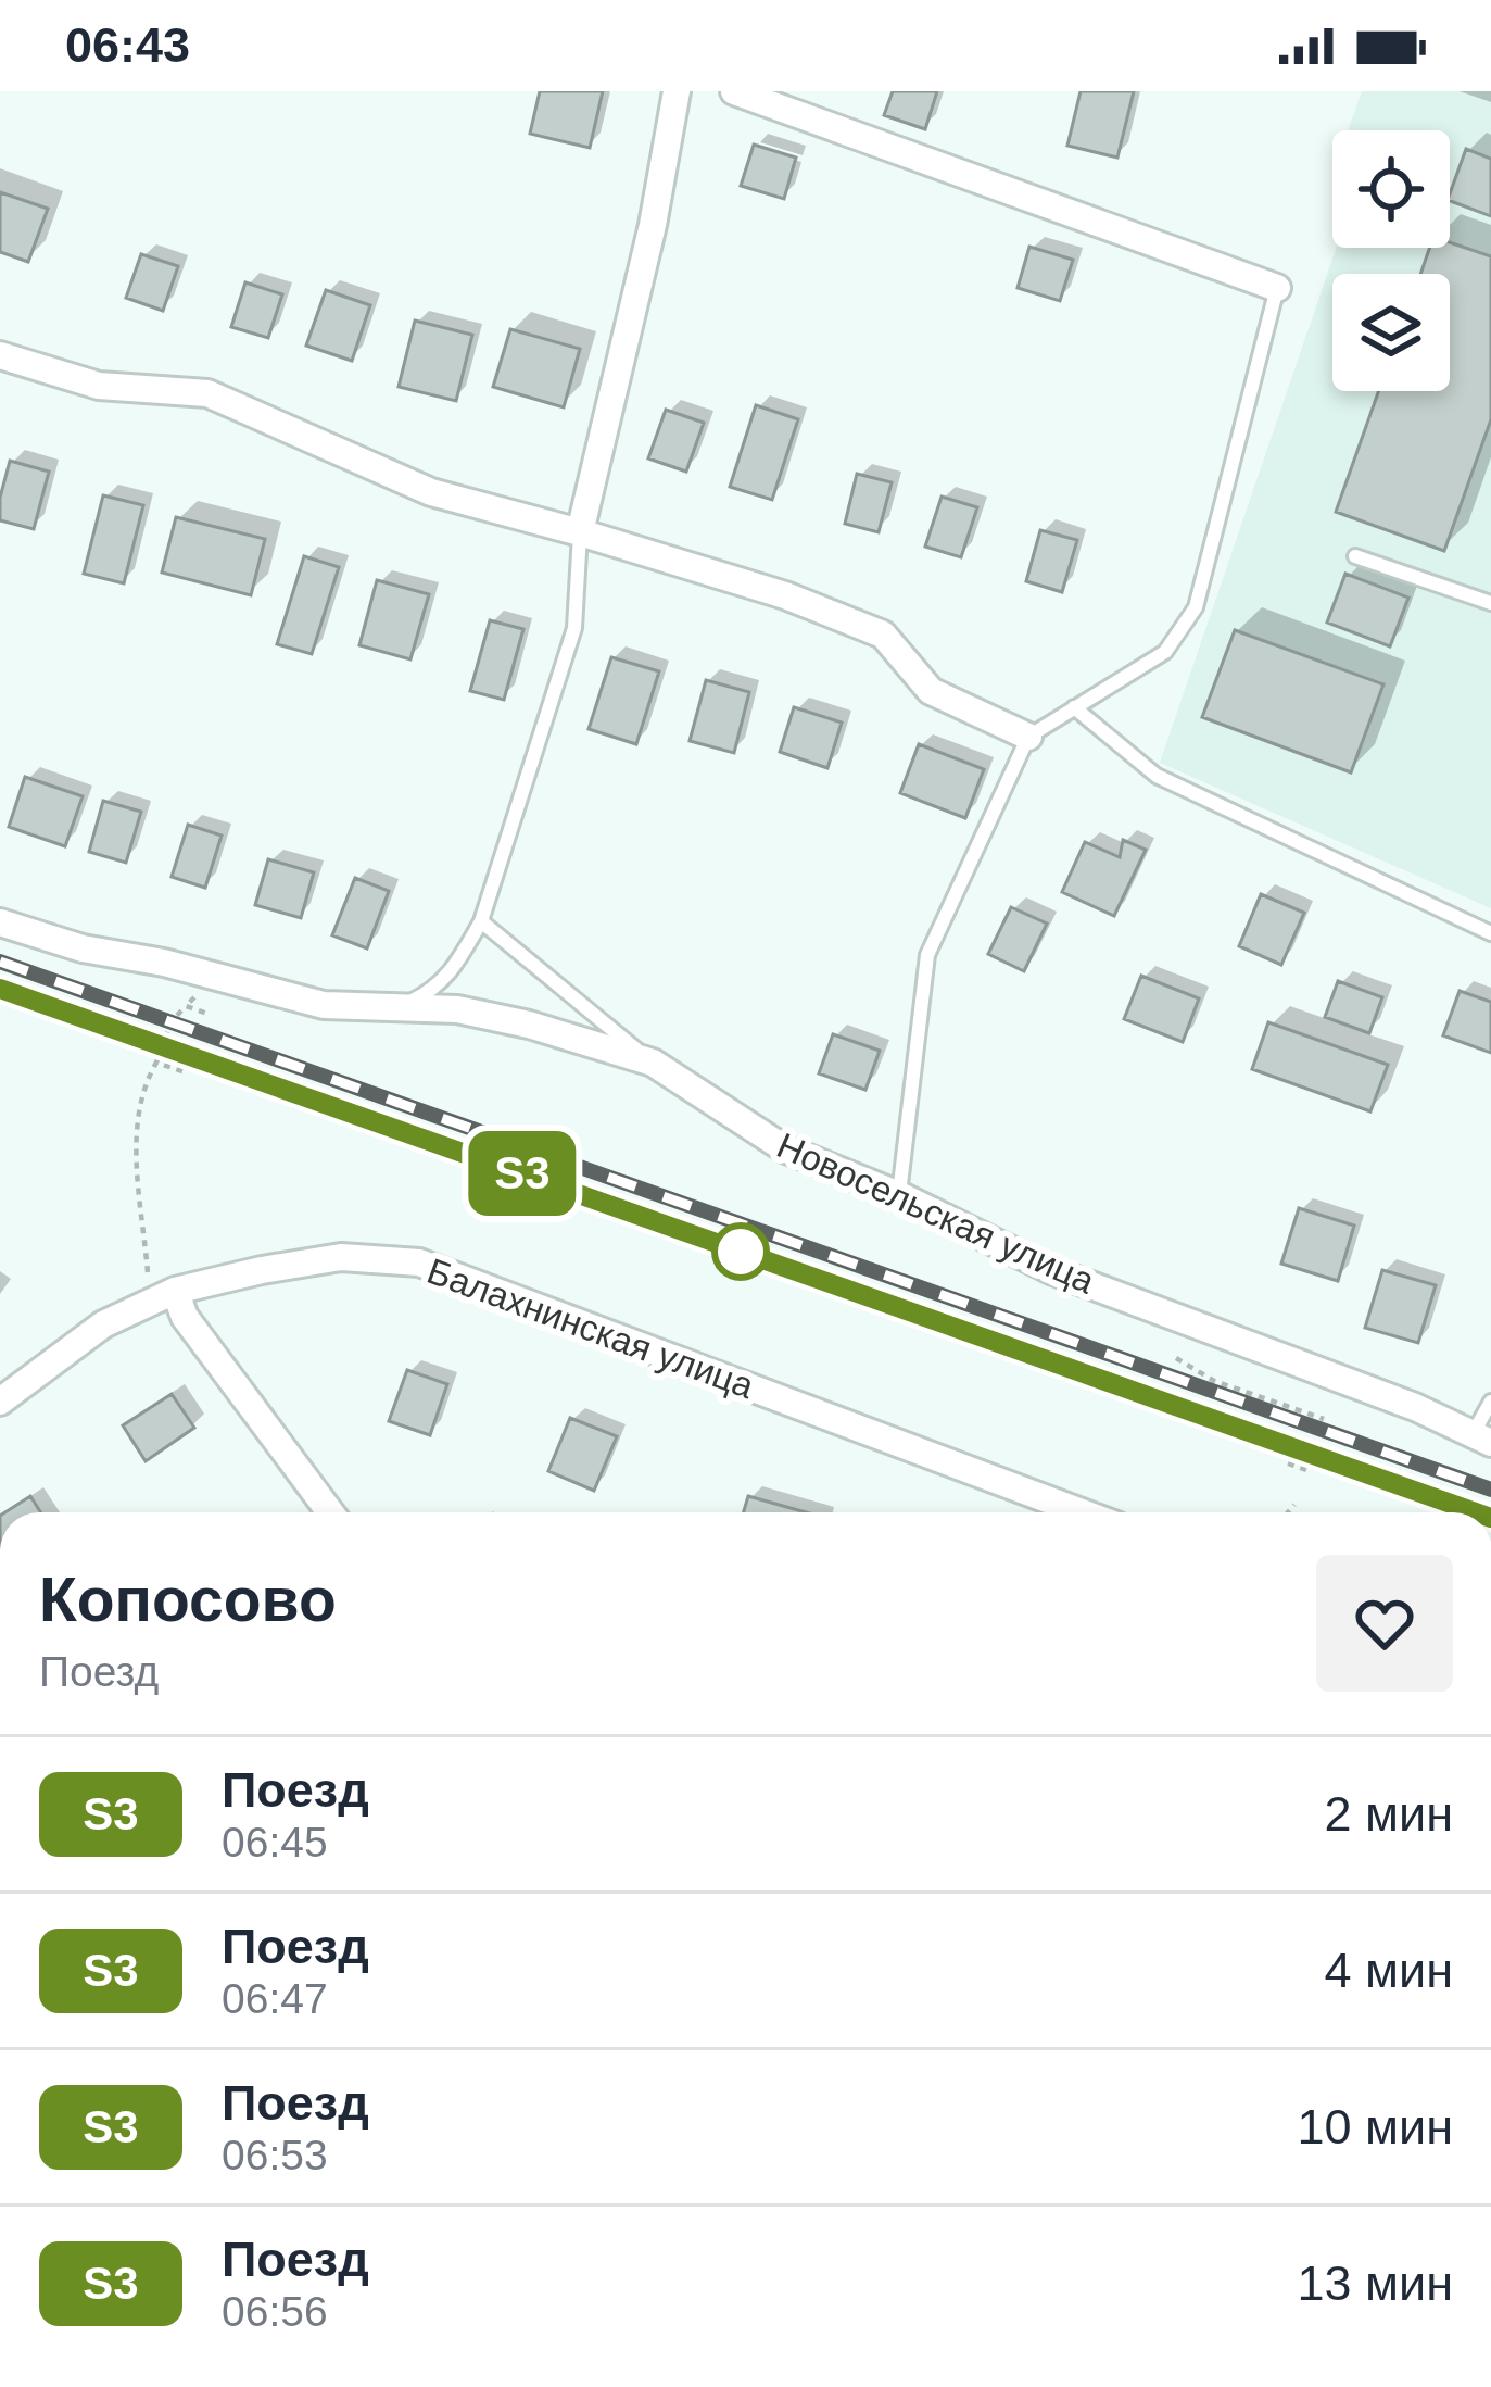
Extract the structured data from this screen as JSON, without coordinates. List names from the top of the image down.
{
  "streets": {
    "street": ["Новосельская улица", "Балахнинская улица"]
  },
  "page": {
    "status": "06:43",
    "on_map": "S3",
    "heading": ["Копосово", "Поезд"],
    "list": [
      {
        "mark": "S3",
        "name": "Поезд",
        "note": "06:45",
        "value": "2 мин"
      },
      {
        "mark": "S3",
        "name": "Поезд",
        "note": "06:47",
        "value": "4 мин"
      },
      {
        "mark": "S3",
        "name": "Поезд",
        "note": "06:53",
        "value": "10 мин"
      },
      {
        "mark": "S3",
        "name": "Поезд",
        "note": "06:56",
        "value": "13 мин"
      }
    ]
  }
}
